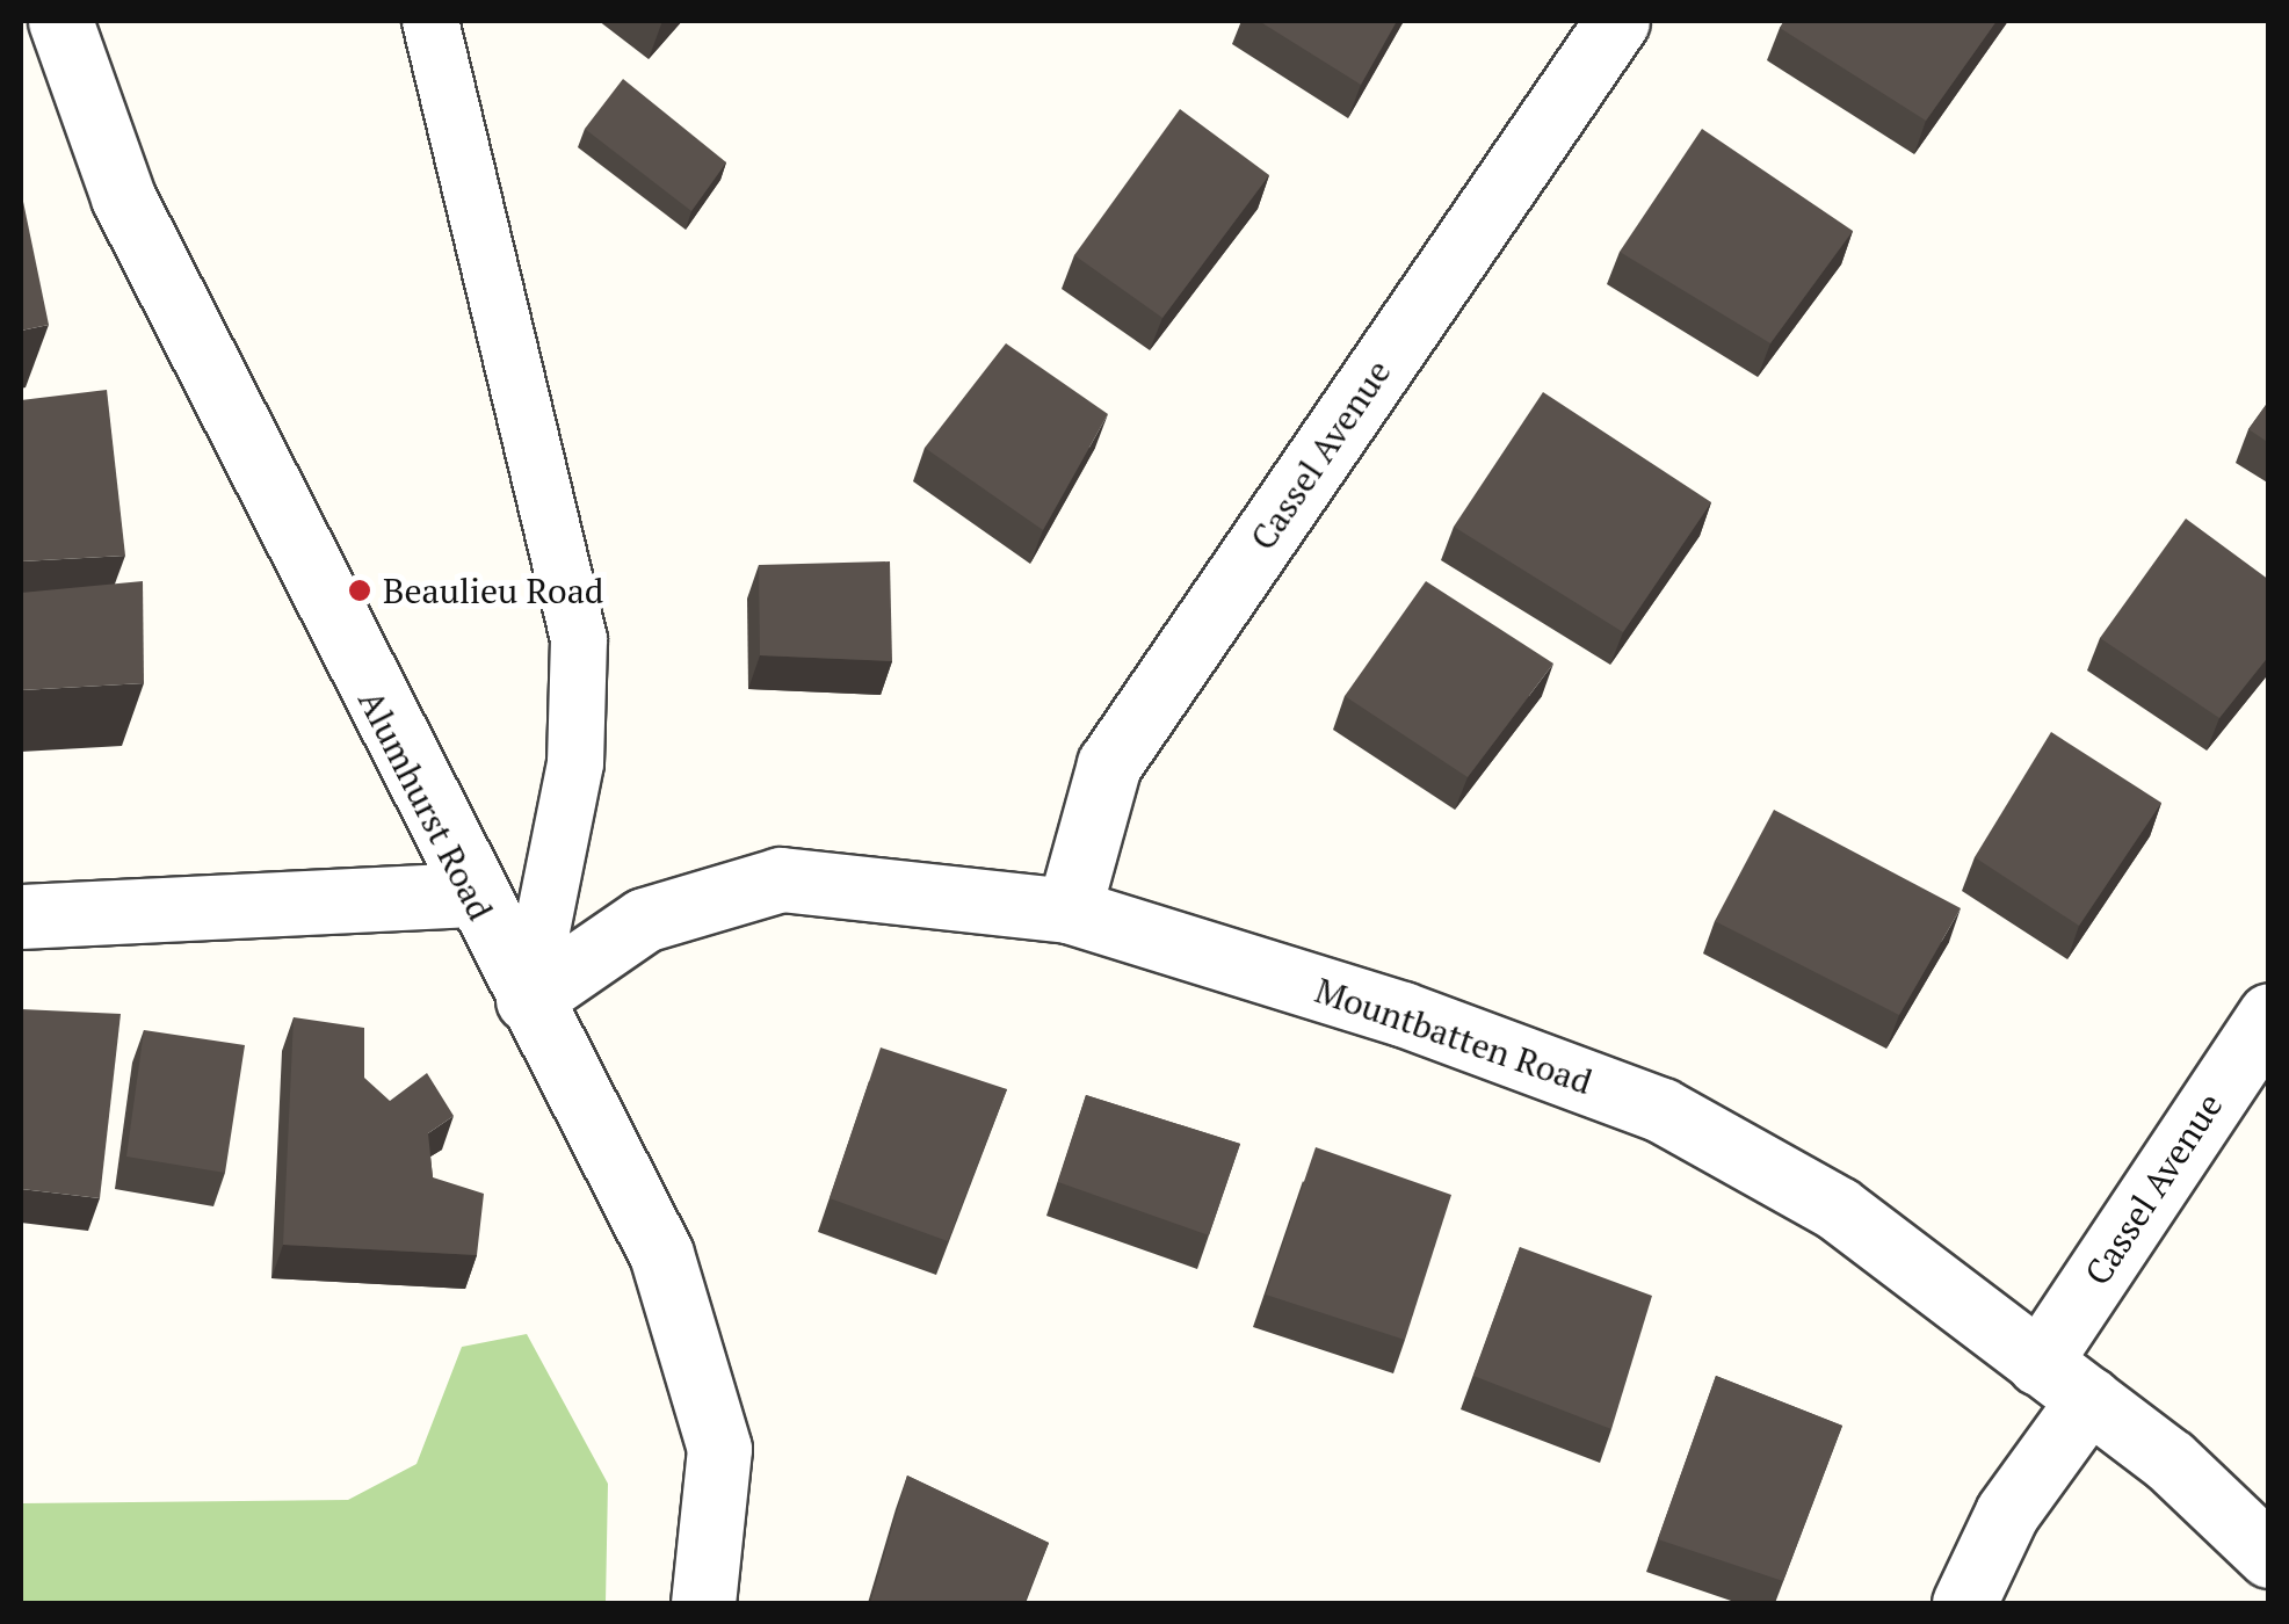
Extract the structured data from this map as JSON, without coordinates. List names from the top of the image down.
{
  "streets": {
    "street": ["Cassel Avenue", "Alumhurst Road", "Mountbatten Road"]
  },
  "crossings": [
    ["Cassel Avenue", "Mountbatten Road"],
    ["Alumhurst Road", "Mountbatten Road"]
  ],
  "places": ["Beaulieu Road"]
}
